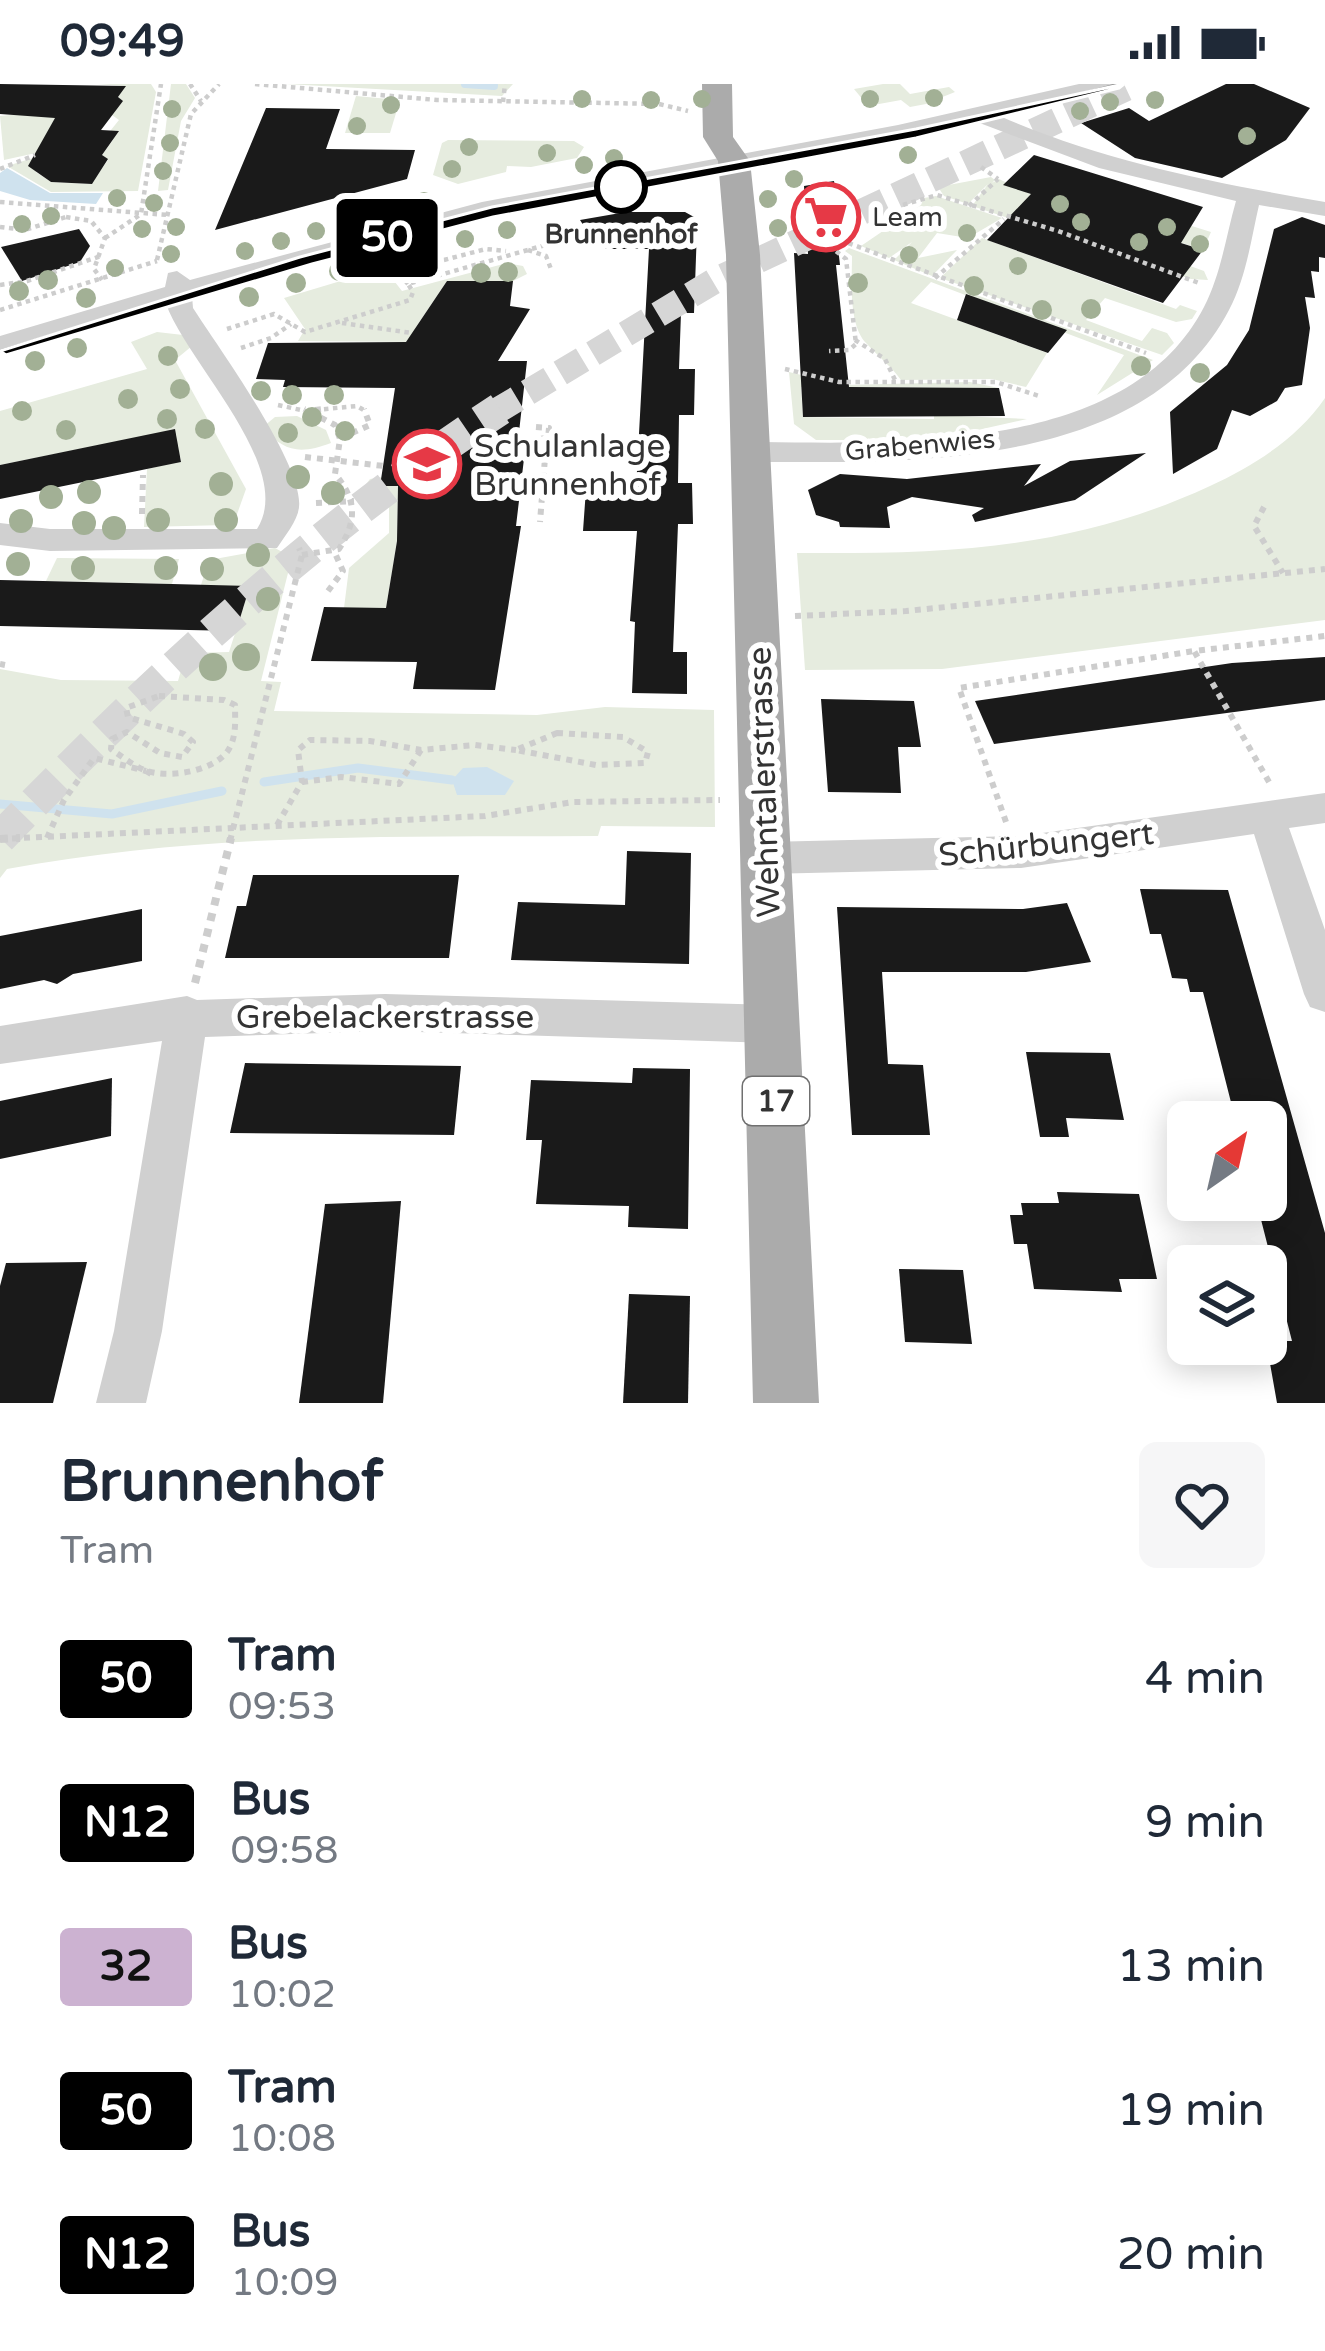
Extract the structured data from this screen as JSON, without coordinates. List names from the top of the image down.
{
  "streets": {
    "main road": ["Wehntalerstrasse", "17"],
    "street": ["Grabenwies", "Schürbungert", "Grebelackerstrasse"]
  },
  "crossings": [
    ["Grabenwies", "Wehntalerstrasse"],
    ["Wehntalerstrasse", "Schürbungert"],
    ["Wehntalerstrasse", "Grebelackerstrasse"]
  ],
  "places": {
    "other": ["Brunnenhof"],
    "supermarket": ["Leam"],
    "school or university": ["Schulanlage Brunnenhof"]
  },
  "lines": ["tram line 50"],
  "north": "top right",
  "page": {
    "status": "09:49",
    "on_map": "50",
    "heading": ["Brunnenhof", "Tram"],
    "list": [
      {
        "mark": "50",
        "name": "Tram",
        "note": "09:53",
        "value": "4 min"
      },
      {
        "mark": "N12",
        "name": "Bus",
        "note": "09:58",
        "value": "9 min"
      },
      {
        "mark": "32",
        "name": "Bus",
        "note": "10:02",
        "value": "13 min"
      },
      {
        "mark": "50",
        "name": "Tram",
        "note": "10:08",
        "value": "19 min"
      },
      {
        "mark": "N12",
        "name": "Bus",
        "note": "10:09",
        "value": "20 min"
      }
    ]
  }
}
